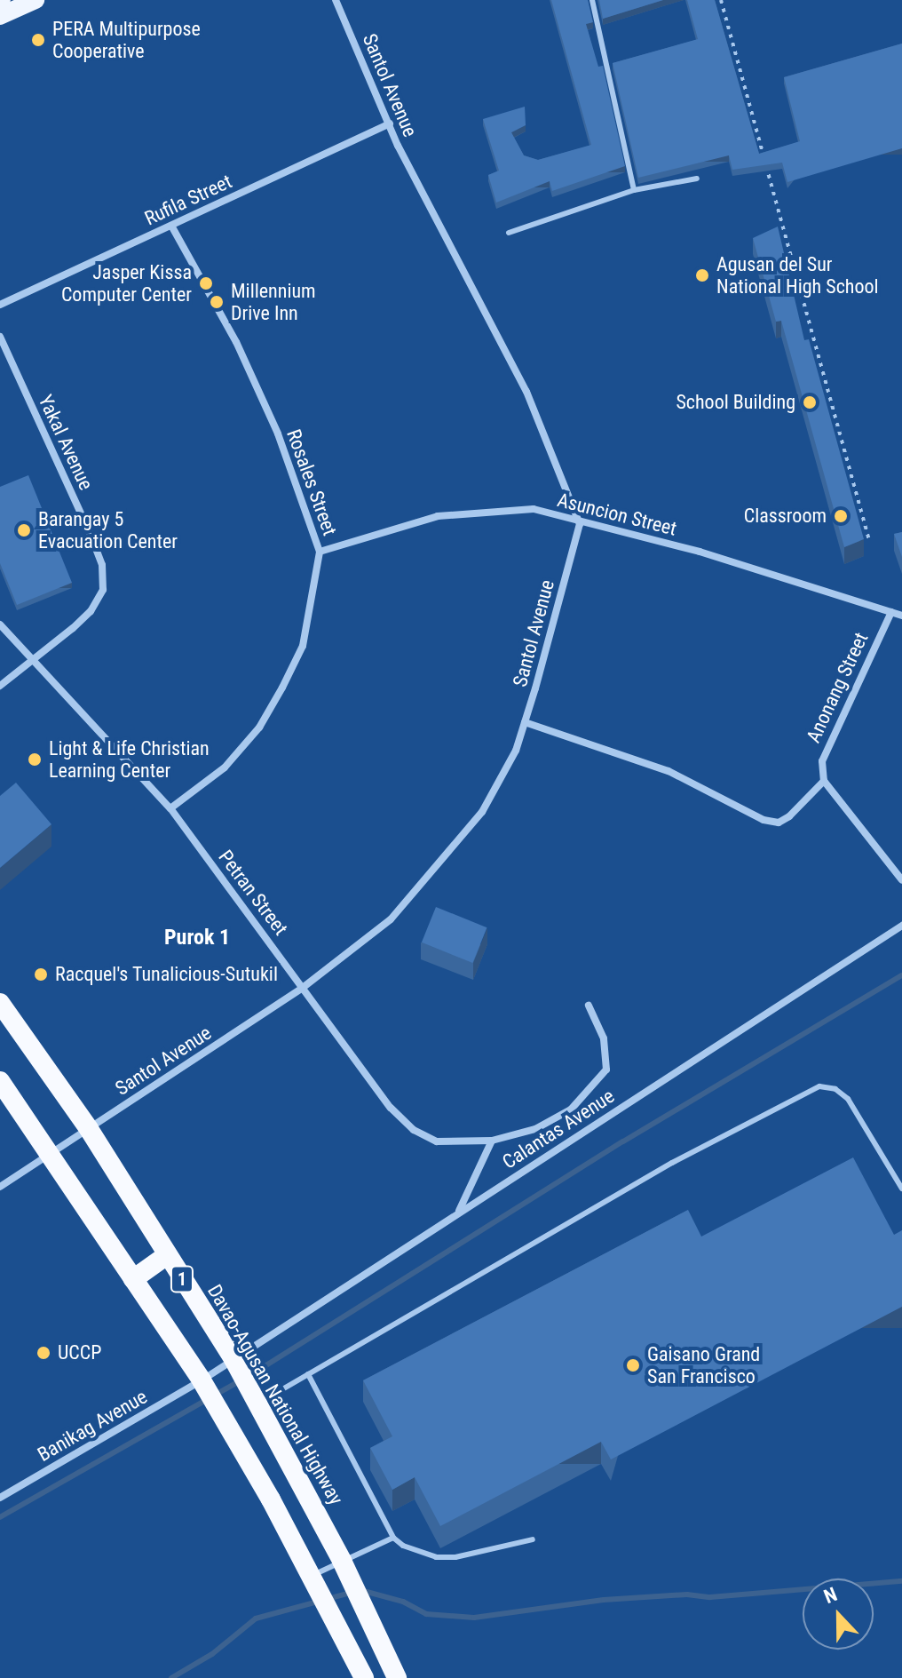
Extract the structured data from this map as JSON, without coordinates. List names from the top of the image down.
{
  "streets": {
    "highway": ["1", "Davao-Agusan National Highway"],
    "street": [
      "Santol Avenue",
      "Rufila Street",
      "Yakal Avenue",
      "Rosales Street",
      "Asuncion Street",
      "Anonang Street",
      "Petran Street",
      "Calantas Avenue",
      "Banikag Avenue"
    ]
  },
  "crossings": [
    ["Santol Avenue", "Rufila Street"],
    ["Santol Avenue", "Asuncion Street"],
    ["Santol Avenue", "Petran Street"],
    ["Santol Avenue", "1"],
    ["Santol Avenue", "Davao-Agusan National Highway"],
    ["Rufila Street", "Rosales Street"],
    ["Yakal Avenue", "Petran Street"],
    ["Rosales Street", "Asuncion Street"],
    ["Rosales Street", "Petran Street"],
    ["Asuncion Street", "Anonang Street"],
    ["Calantas Avenue", "Davao-Agusan National Highway"],
    ["Calantas Avenue", "Banikag Avenue"],
    ["1", "Banikag Avenue"],
    ["Davao-Agusan National Highway", "Banikag Avenue"]
  ],
  "districts": ["Purok 1"],
  "places": [
    "PERA Multipurpose Cooperative",
    "Agusan del Sur National High School",
    "Jasper Kissa Computer Center",
    "Millennium Drive Inn",
    "School Building",
    "Classroom",
    "Barangay 5 Evacuation Center",
    "Light & Life Christian Learning Center",
    "Racquel's Tunalicious-Sutukil",
    "UCCP",
    "Gaisano Grand San Francisco"
  ],
  "north": "top"
}
